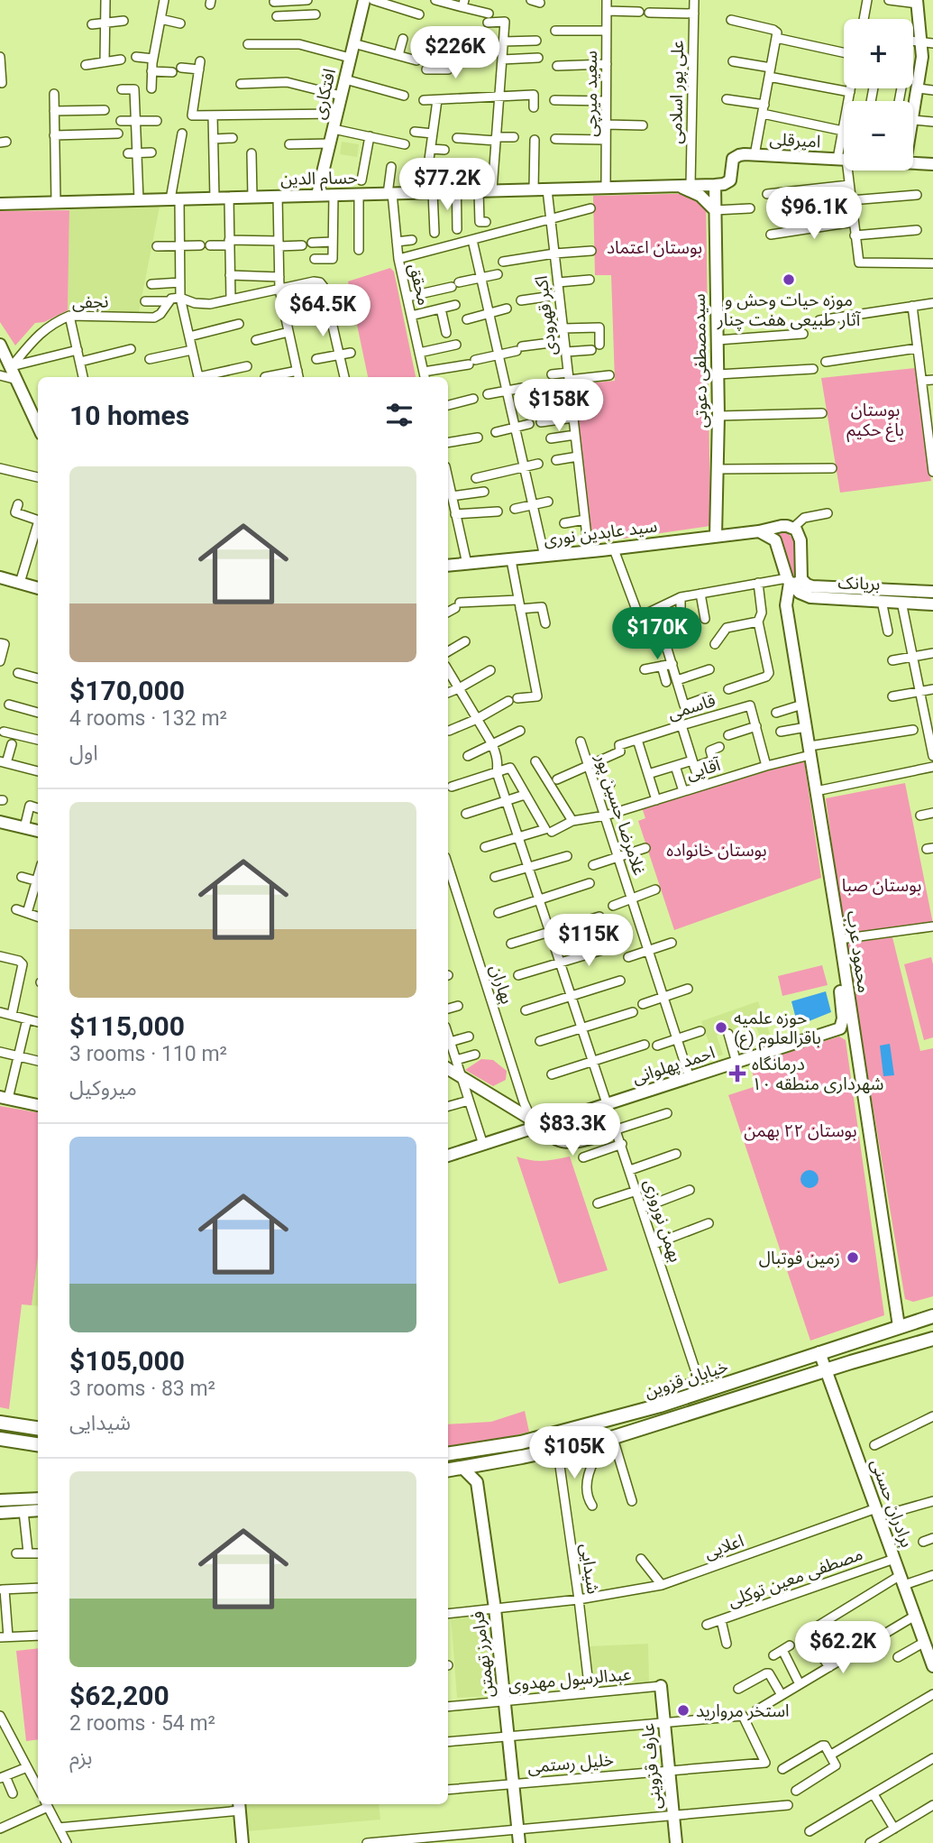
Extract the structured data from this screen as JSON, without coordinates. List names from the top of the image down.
{
  "streets": {
    "main road": [
      "افتکاری",
      "امیرقلی",
      "حسام الدین",
      "سیدمصطفی دعوتی",
      "سید عابدین نوری",
      "بریانک",
      "محمود عرب",
      "احمد پهلوانی",
      "خیابان قزوین",
      "برادران حسنی",
      "فرامرز تهمتن",
      "عارف قزوینی"
    ],
    "street": [
      "علی پور اسلامی",
      "سعید میرچی",
      "محقق",
      "نجفی",
      "اکبر قهرودی",
      "قاسمی",
      "آقایی",
      "غلامرضا حسین پور",
      "بهاران",
      "بهمن نوروزی",
      "اعلایی",
      "شیدایی",
      "مصطفی معین توکلی",
      "عبدالرسول مهدوی",
      "خلیل رستمی"
    ]
  },
  "crossings": [
    ["علی پور اسلامی", "حسام الدین"],
    ["افتکاری", "حسام الدین"],
    ["سعید میرچی", "حسام الدین"],
    ["امیرقلی", "حسام الدین"],
    ["امیرقلی", "سیدمصطفی دعوتی"],
    ["حسام الدین", "محقق"],
    ["حسام الدین", "اکبر قهرودی"],
    ["حسام الدین", "سیدمصطفی دعوتی"],
    ["اکبر قهرودی", "سید عابدین نوری"],
    ["سیدمصطفی دعوتی", "سید عابدین نوری"],
    ["سید عابدین نوری", "محمود عرب"],
    ["بریانک", "محمود عرب"],
    ["قاسمی", "آقایی"],
    ["قاسمی", "غلامرضا حسین پور"],
    ["آقایی", "غلامرضا حسین پور"],
    ["آقایی", "محمود عرب"],
    ["آقایی", "بهمن نوروزی"],
    ["غلامرضا حسین پور", "احمد پهلوانی"],
    ["محمود عرب", "خیابان قزوین"],
    ["بهاران", "احمد پهلوانی"],
    ["احمد پهلوانی", "بهمن نوروزی"],
    ["بهمن نوروزی", "خیابان قزوین"],
    ["خیابان قزوین", "برادران حسنی"],
    ["خیابان قزوین", "شیدایی"],
    ["خیابان قزوین", "فرامرز تهمتن"],
    ["برادران حسنی", "اعلایی"],
    ["برادران حسنی", "مصطفی معین توکلی"],
    ["اعلایی", "شیدایی"],
    ["اعلایی", "فرامرز تهمتن"],
    ["شیدایی", "عبدالرسول مهدوی"],
    ["فرامرز تهمتن", "عبدالرسول مهدوی"],
    ["فرامرز تهمتن", "خلیل رستمی"],
    ["عبدالرسول مهدوی", "عارف قزوینی"],
    ["خلیل رستمی", "عارف قزوینی"]
  ],
  "parks": [
    "بوستان اعتماد",
    "بوستان باغ حکیم",
    "بوستان خانواده",
    "بوستان صبا",
    "بوستان ۲۲ بهمن"
  ],
  "places": {
    "other": [
      "موزه حیات وحش و آثار طبیعی هفت چنار",
      "حوزه علمیه باقرالعلوم (ع)",
      "زمین فوتبال",
      "استخر مروارید"
    ],
    "health": ["درمانگاه شهرداری منطقه ۱۰"]
  },
  "page": {
    "map_buttons": ["+", "−"],
    "price": [
      "$226K",
      "$77.2K",
      "$96.1K",
      "$64.5K",
      "$158K",
      "$170K",
      "$115K",
      "$83.3K",
      "$105K",
      "$62.2K"
    ],
    "heading": "10 homes",
    "list": [
      {
        "name": "$170,000",
        "note": "4 rooms · 132 m² · اول"
      },
      {
        "name": "$115,000",
        "note": "3 rooms · 110 m² · میروکیل"
      },
      {
        "name": "$105,000",
        "note": "3 rooms · 83 m² · شیدایی"
      },
      {
        "name": "$62,200",
        "note": "2 rooms · 54 m² · بزم"
      }
    ]
  }
}
